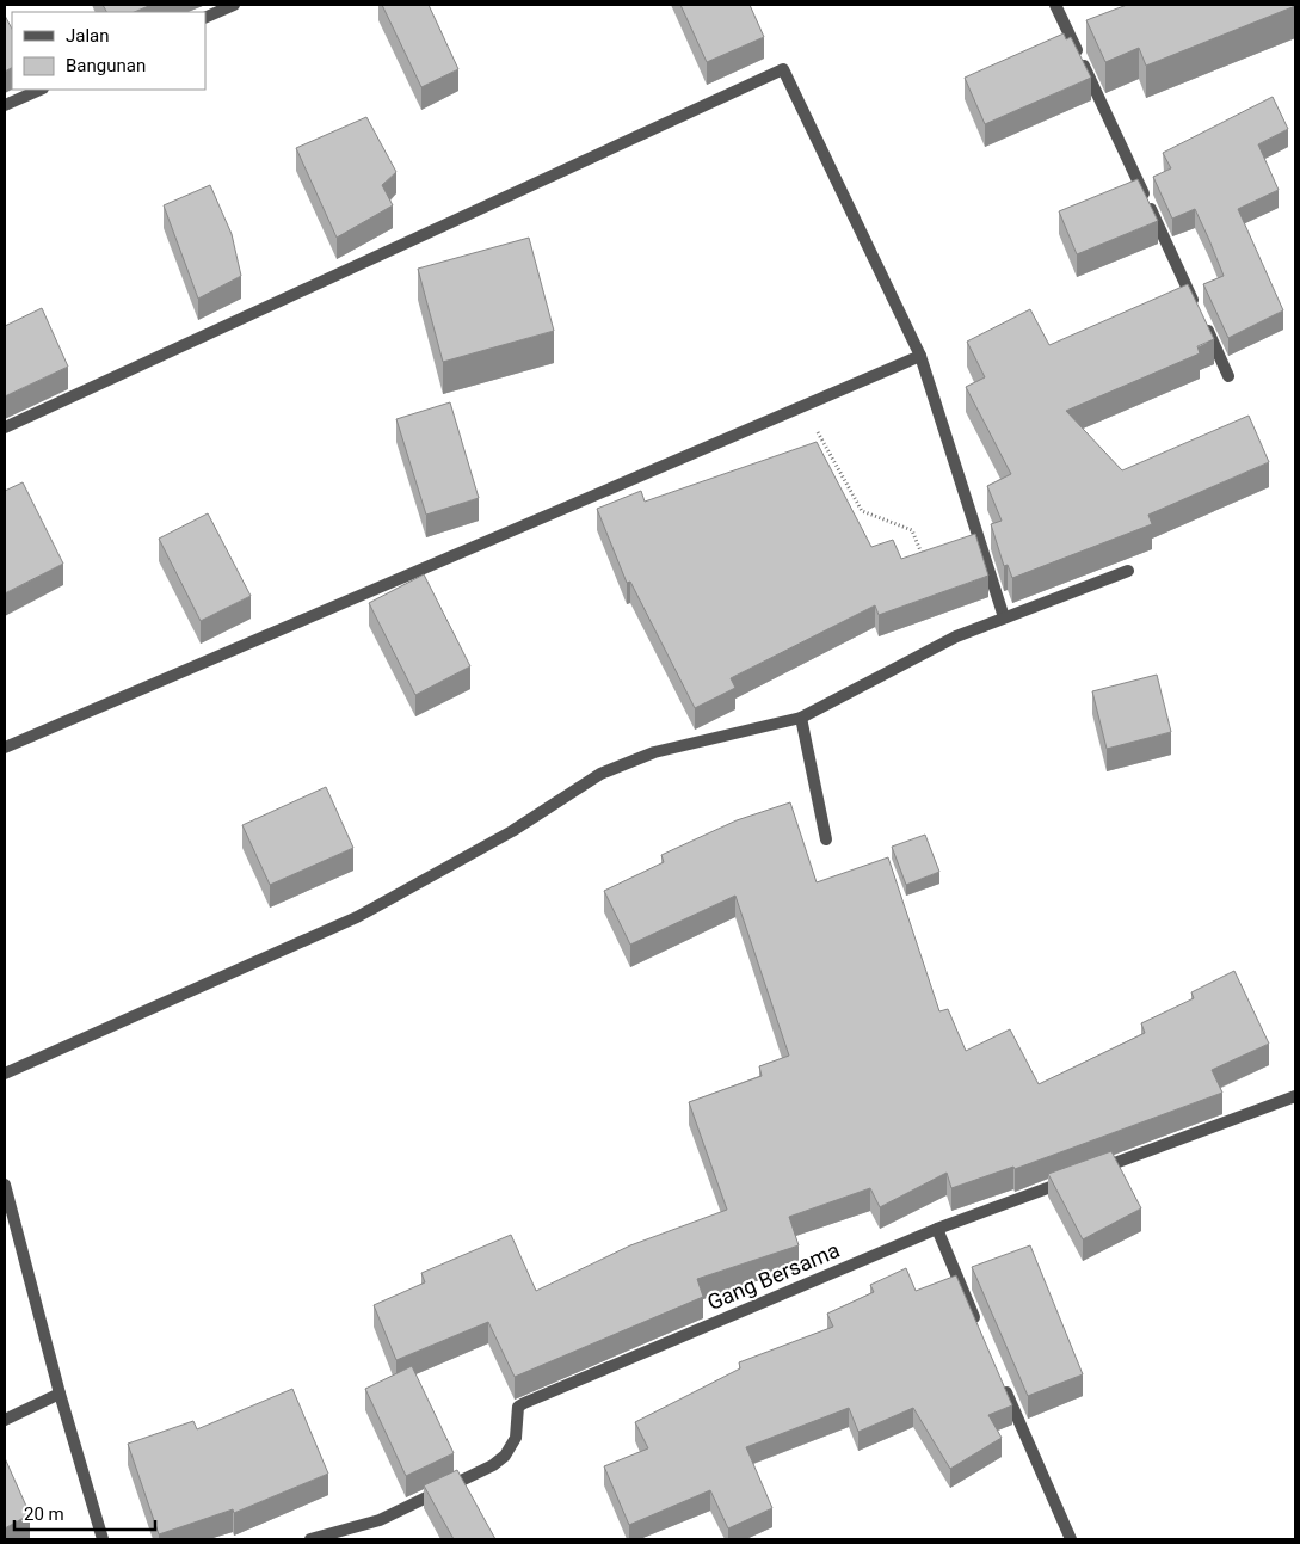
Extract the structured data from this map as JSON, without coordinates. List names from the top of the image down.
{
  "streets": {
    "street": ["Gang Bersama"]
  },
  "legend": ["Jalan", "Bangunan"],
  "scale_bar": "20 m"
}
